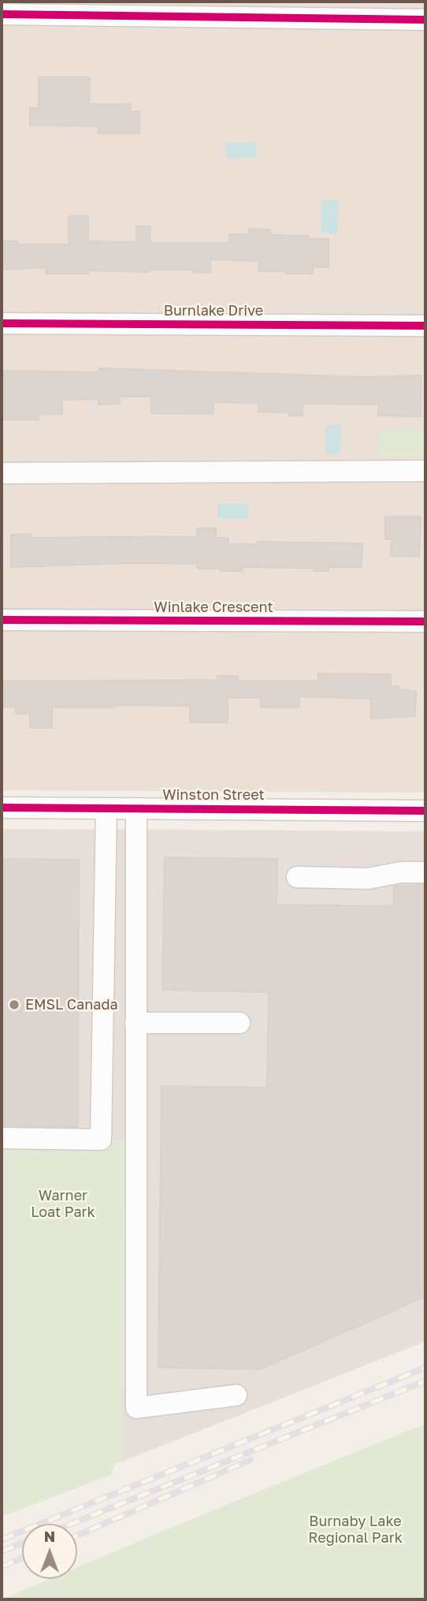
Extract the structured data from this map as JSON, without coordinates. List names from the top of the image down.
{
  "streets": {
    "street": ["Burnlake Drive", "Winlake Crescent", "Winston Street"]
  },
  "parks": ["Warner Loat Park", "Burnaby Lake Regional Park"],
  "places": ["EMSL Canada"],
  "north": "top"
}
